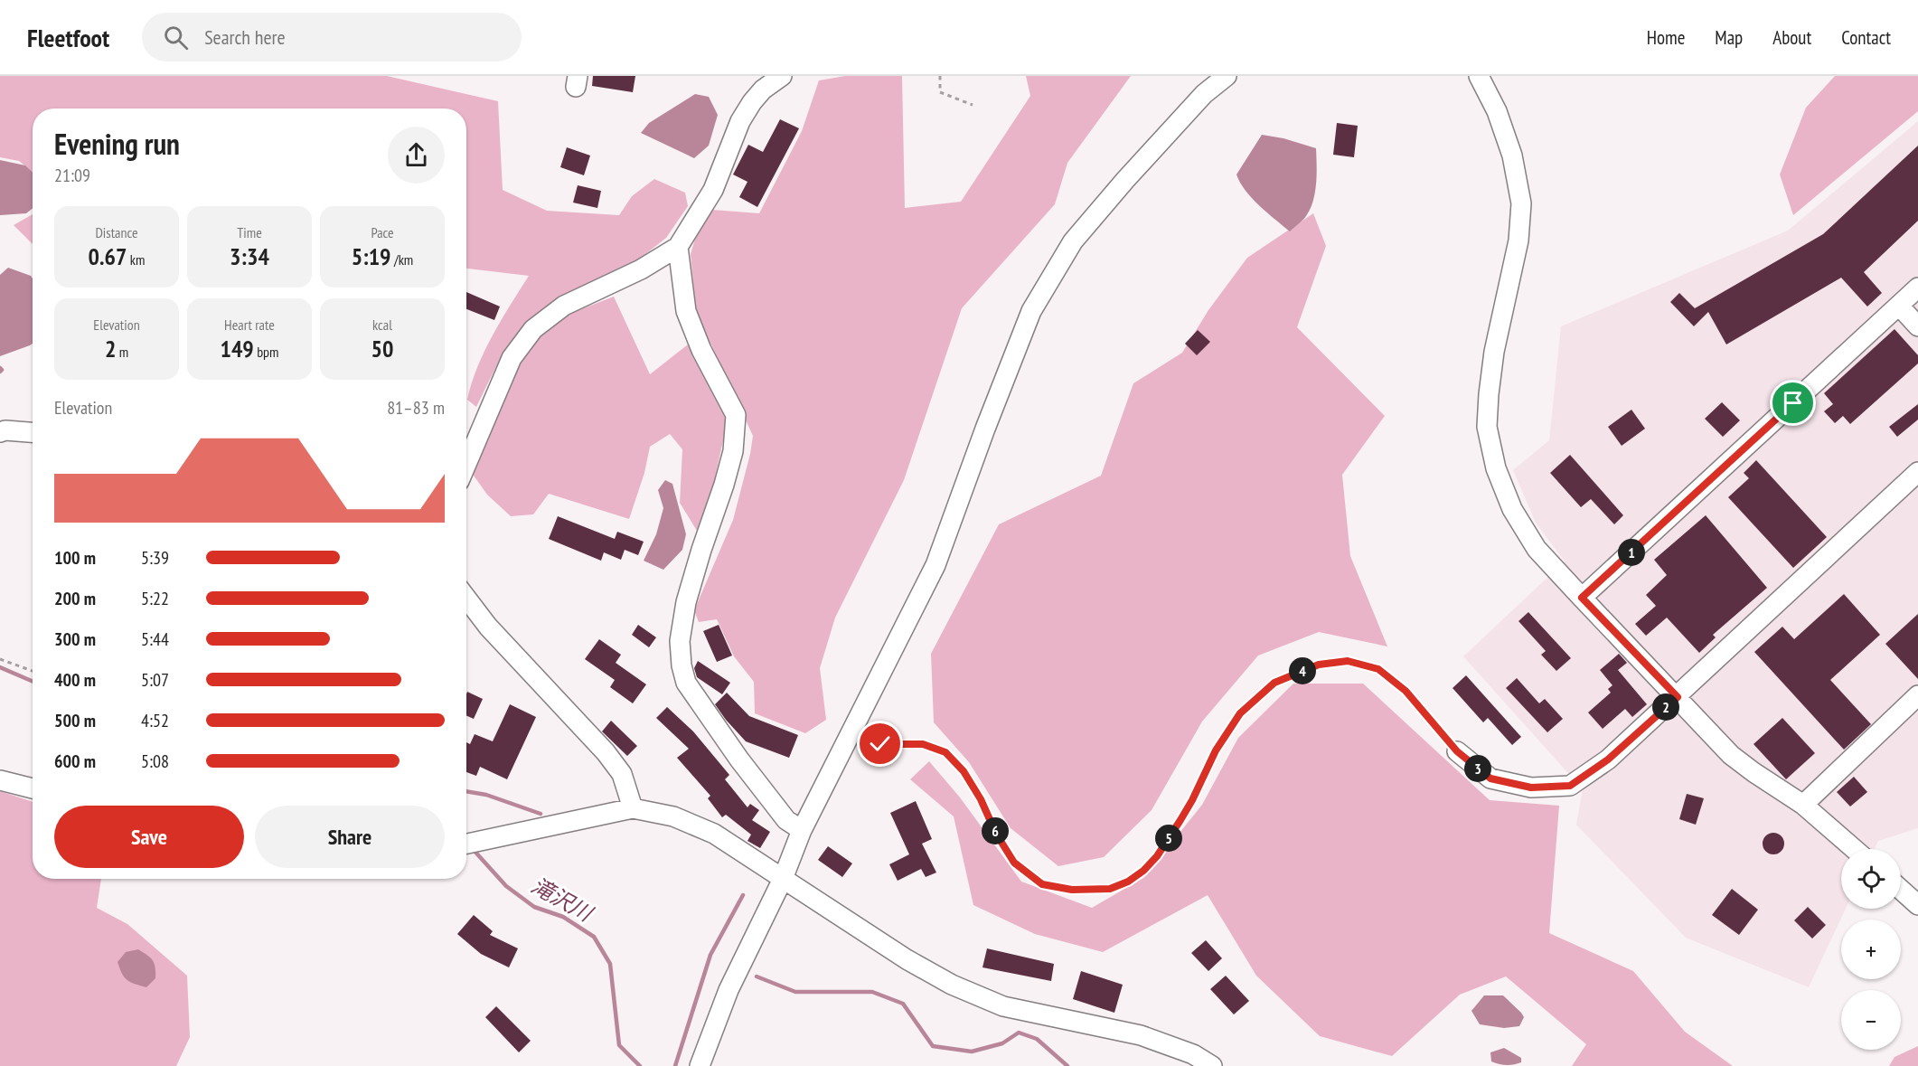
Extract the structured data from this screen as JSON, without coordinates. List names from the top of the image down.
{
  "water": ["滝沢川"],
  "page": {
    "header": "Fleetfoot",
    "search": "Search here",
    "nav": [
      "Home",
      "Map",
      "About",
      "Contact"
    ],
    "heading": ["Evening run", "21:09"],
    "stats": [
      ["Distance", "0.67 km"],
      ["Time", "3:34"],
      ["Pace", "5:19 /km"],
      ["Elevation", "2 m"],
      ["Heart rate", "149 bpm"],
      ["kcal", "50"]
    ],
    "chart": ["Elevation", "81–83 m"],
    "list": [
      {
        "name": "100 m",
        "note": "5:39"
      },
      {
        "name": "200 m",
        "note": "5:22"
      },
      {
        "name": "300 m",
        "note": "5:44"
      },
      {
        "name": "400 m",
        "note": "5:07"
      },
      {
        "name": "500 m",
        "note": "4:52"
      },
      {
        "name": "600 m",
        "note": "5:08"
      }
    ],
    "pins": [
      "1",
      "4",
      "2",
      "3",
      "6",
      "5"
    ],
    "buttons": ["Save", "Share"],
    "map_buttons": ["+", "−"]
  }
}
